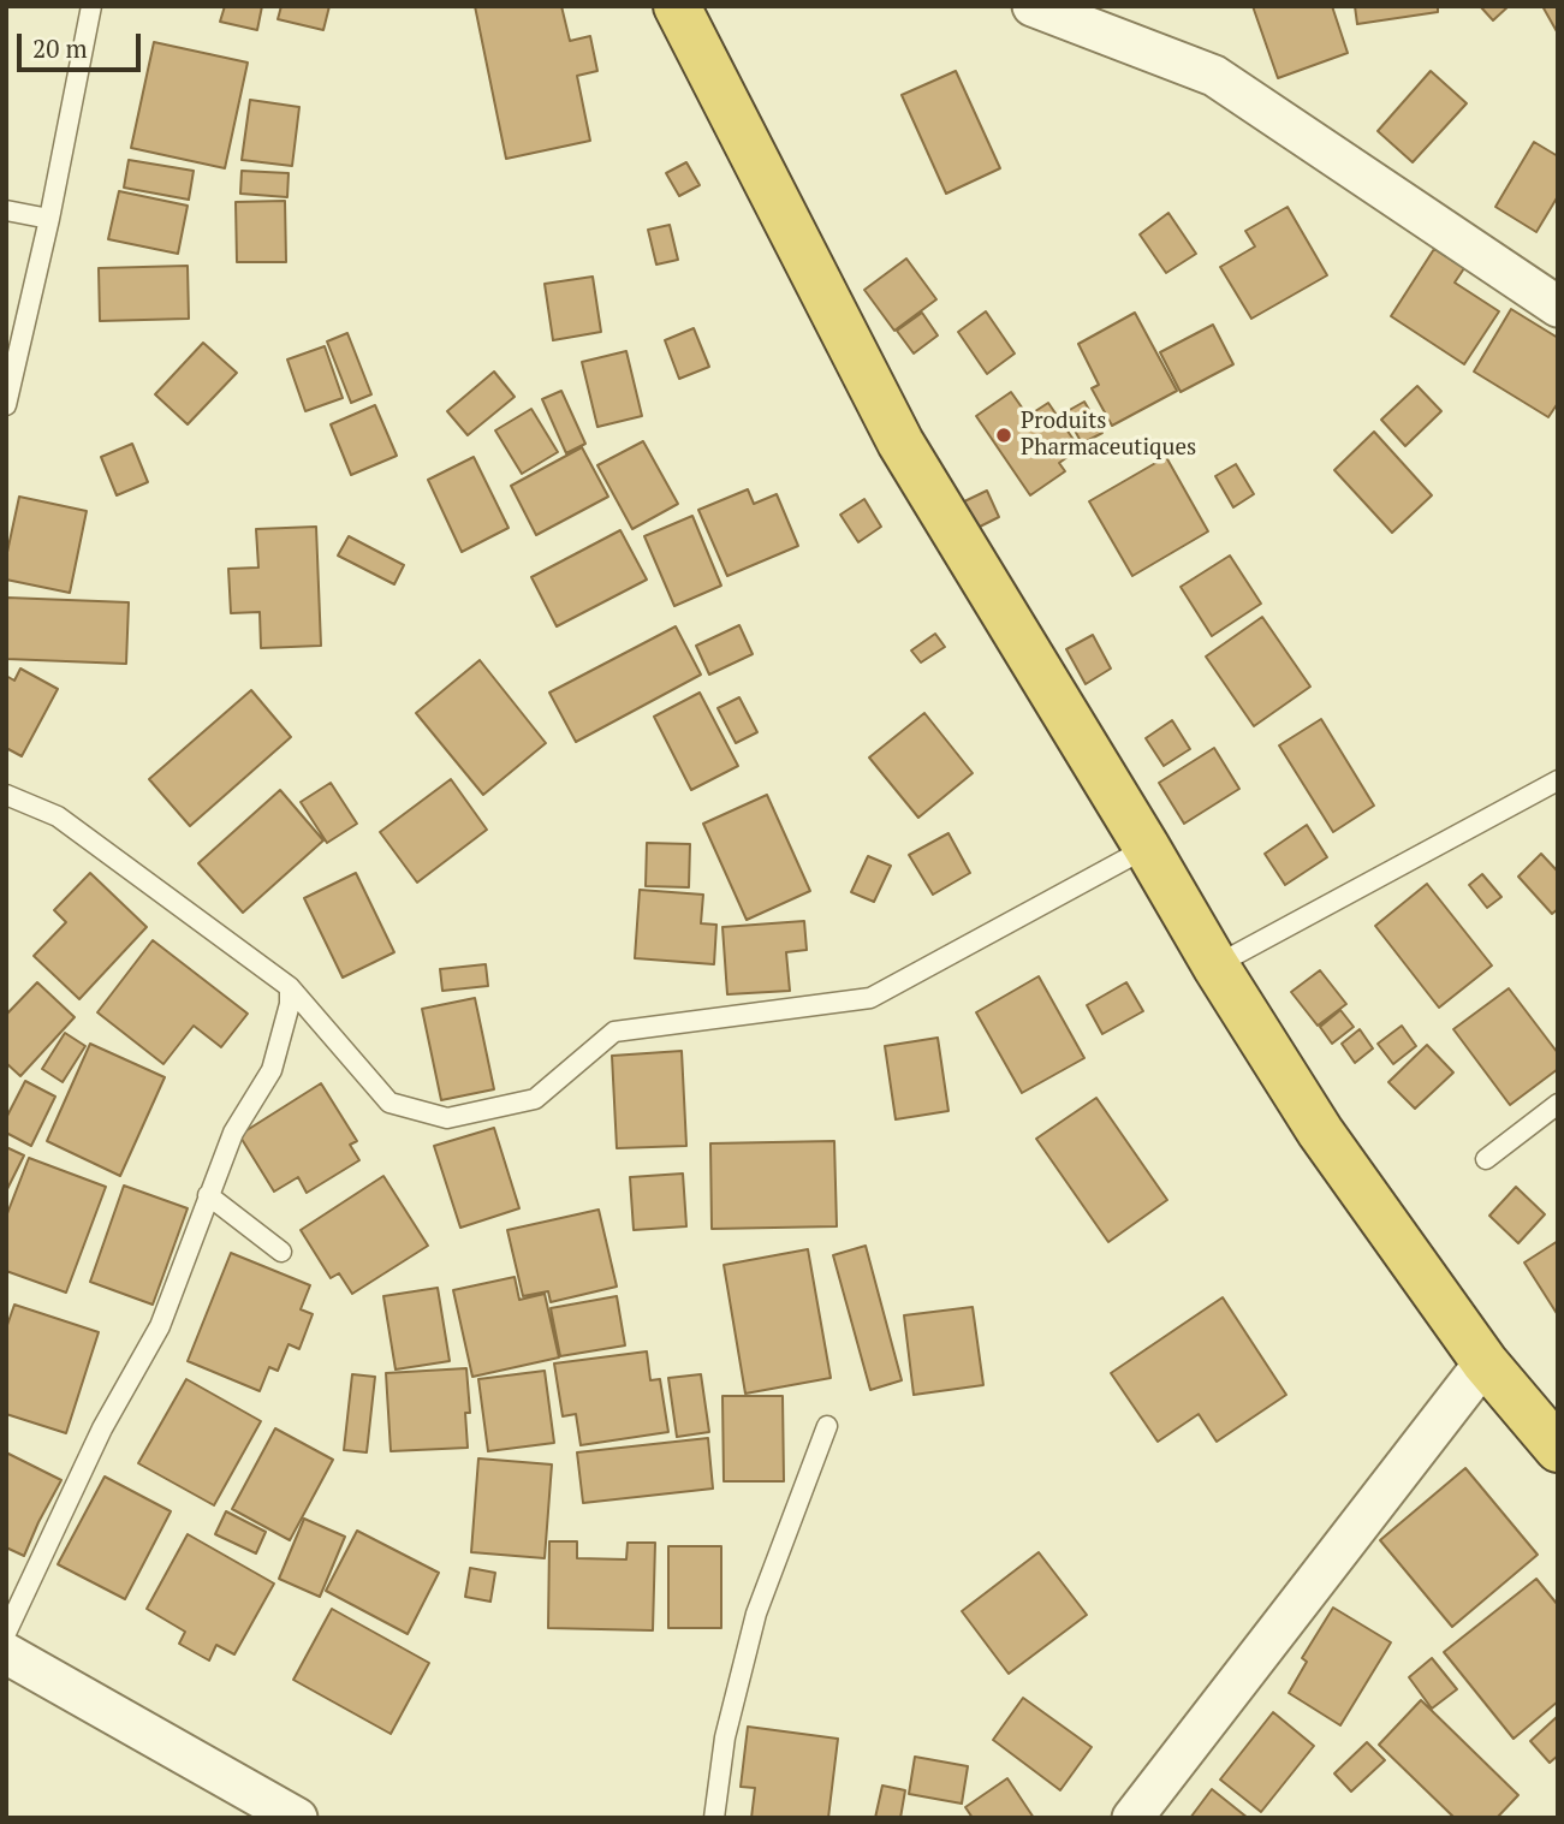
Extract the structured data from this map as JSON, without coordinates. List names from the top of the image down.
{
  "places": ["Produits Pharmaceutiques"],
  "scale_bar": "20 m"
}
